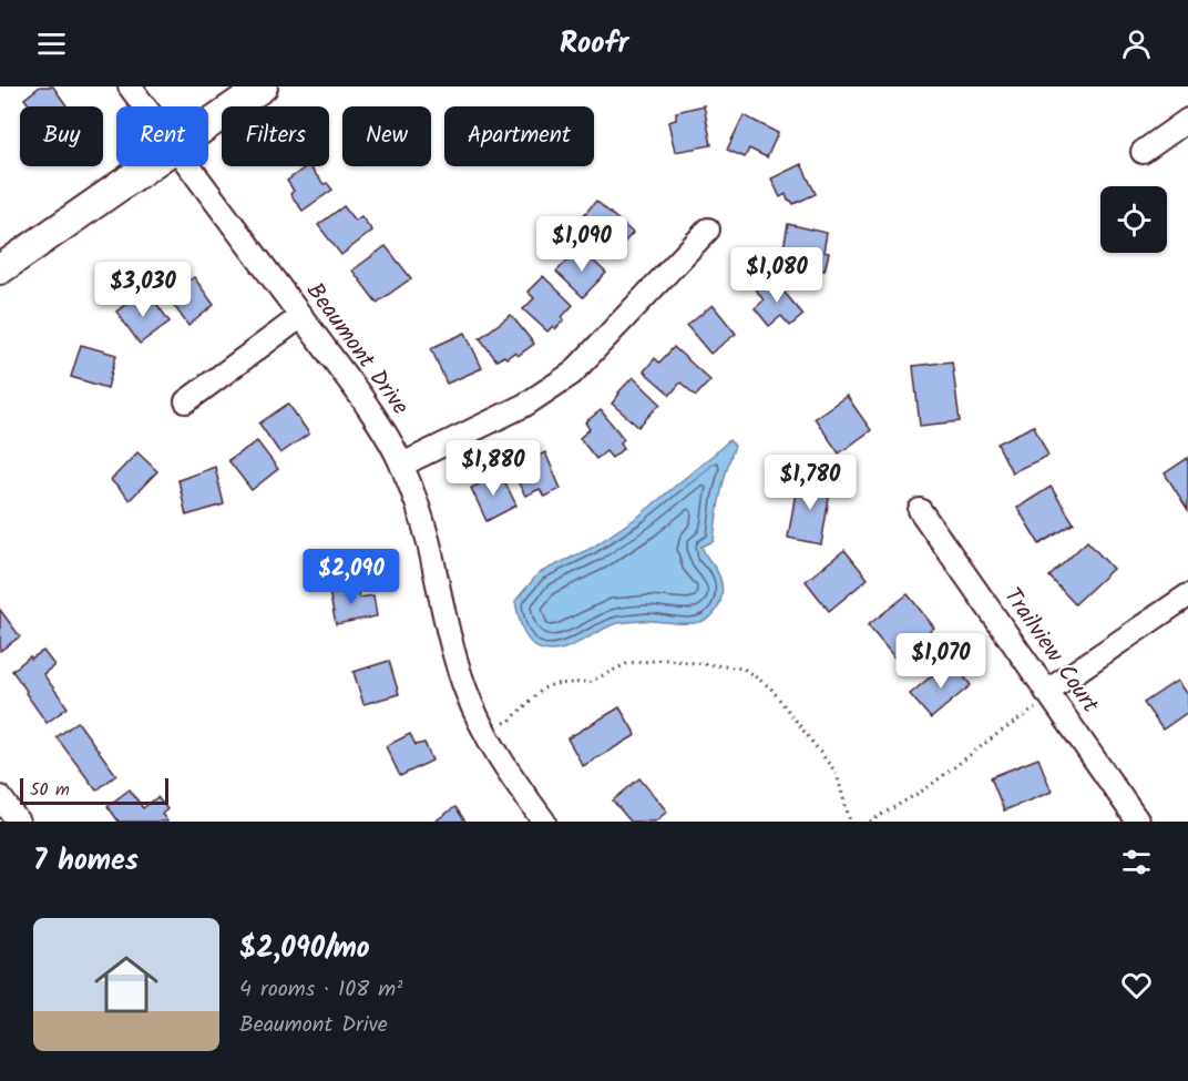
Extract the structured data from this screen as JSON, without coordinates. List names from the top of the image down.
{
  "streets": {
    "street": ["Beaumont Drive", "Trailview Court"]
  },
  "scale_bar": "50 m",
  "page": {
    "header": "Roofr",
    "chip": [
      "Buy",
      "Rent",
      "Filters",
      "New",
      "Apartment"
    ],
    "price": [
      "$1,090",
      "$1,080",
      "$3,030",
      "$1,880",
      "$1,780",
      "$2,090",
      "$1,070"
    ],
    "scale": "50 m",
    "heading": "7 homes",
    "list": [
      {
        "name": "$2,090/mo",
        "note": "4 rooms · 108 m² · Beaumont Drive"
      }
    ]
  }
}
